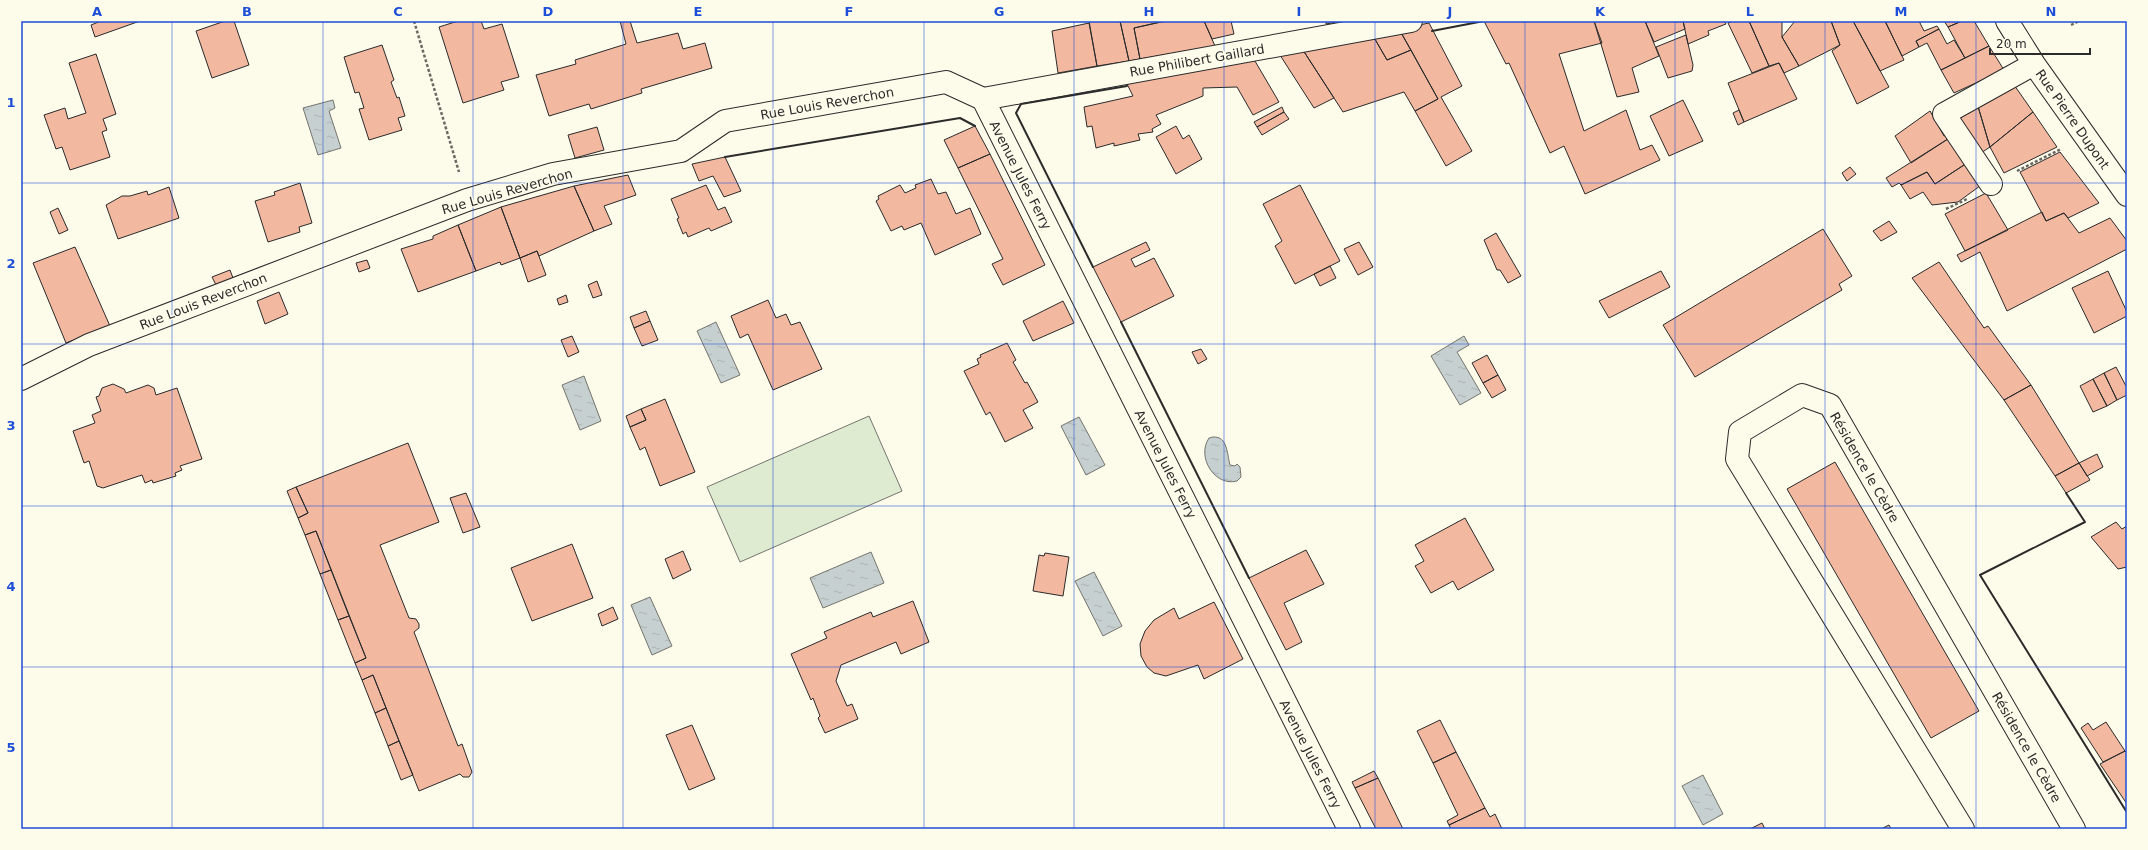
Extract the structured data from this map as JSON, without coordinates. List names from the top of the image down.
{
  "streets": {
    "street": [
      "Rue Philibert Gaillard",
      "Rue Louis Reverchon",
      "Rue Pierre Dupont",
      "Avenue Jules Ferry",
      "Résidence le Cèdre"
    ]
  },
  "crossings": [
    ["Rue Philibert Gaillard", "Rue Louis Reverchon"],
    ["Rue Philibert Gaillard", "Avenue Jules Ferry"],
    ["Rue Louis Reverchon", "Avenue Jules Ferry"]
  ],
  "scale_bar": "20 m",
  "grid": {
    "columns": [
      "A",
      "B",
      "C",
      "D",
      "E",
      "F",
      "G",
      "H",
      "I",
      "J",
      "K",
      "L",
      "M",
      "N"
    ],
    "rows": [
      "1",
      "2",
      "3",
      "4",
      "5"
    ]
  }
}
